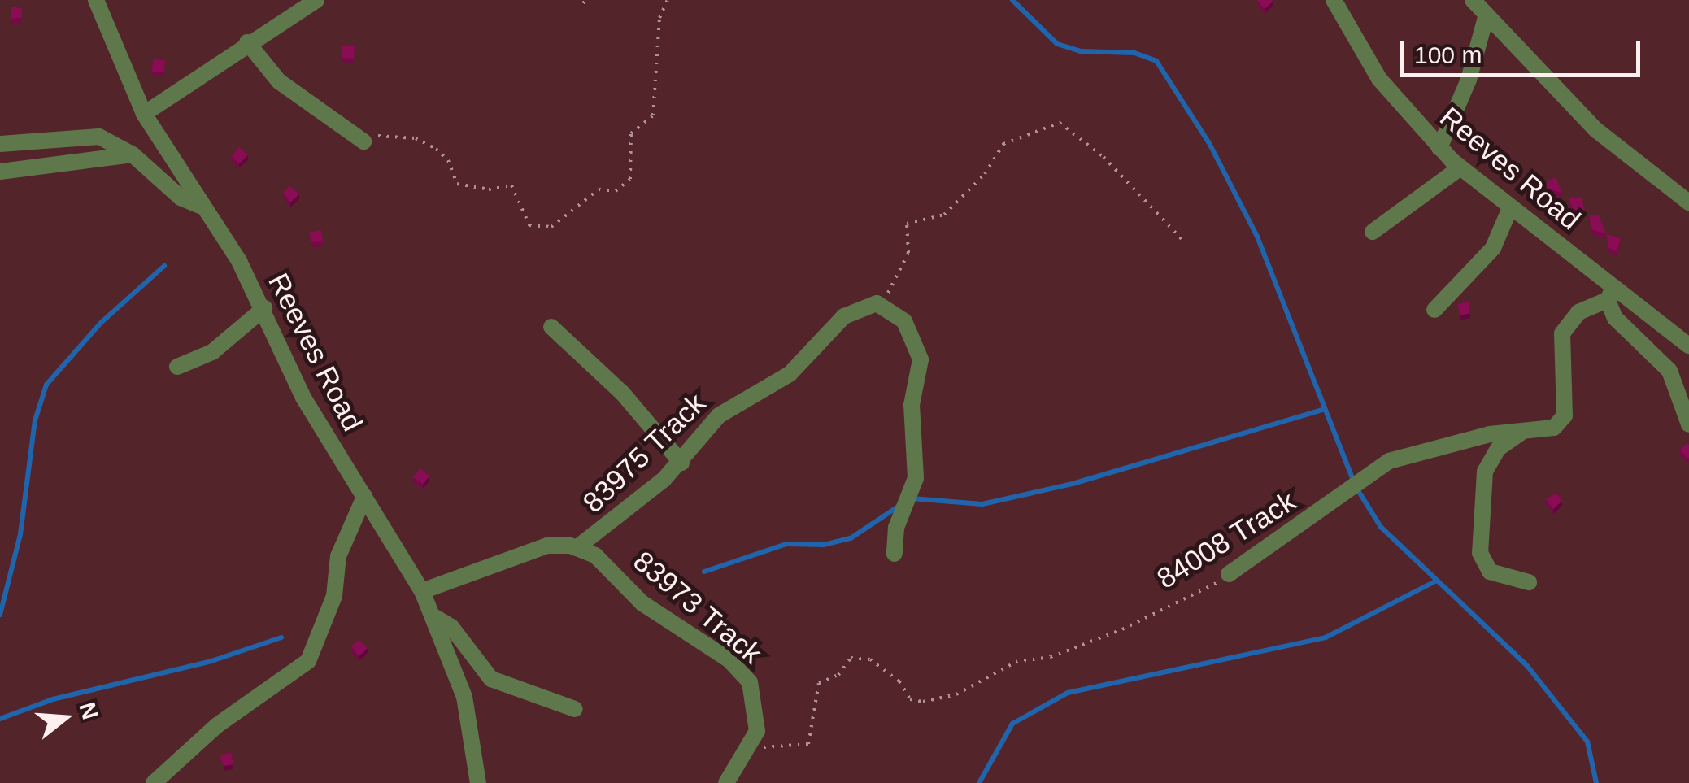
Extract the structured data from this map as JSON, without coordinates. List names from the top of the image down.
{
  "streets": {
    "street": [
      "Reeves Road",
      "83975 Track",
      "84008 Track",
      "83973 Track"
    ]
  },
  "crossings": [
    ["Reeves Road", "84008 Track"],
    ["83975 Track", "83973 Track"],
    ["84008 Track", "83973 Track"]
  ],
  "scale_bar": "100 m",
  "north": "right"
}
